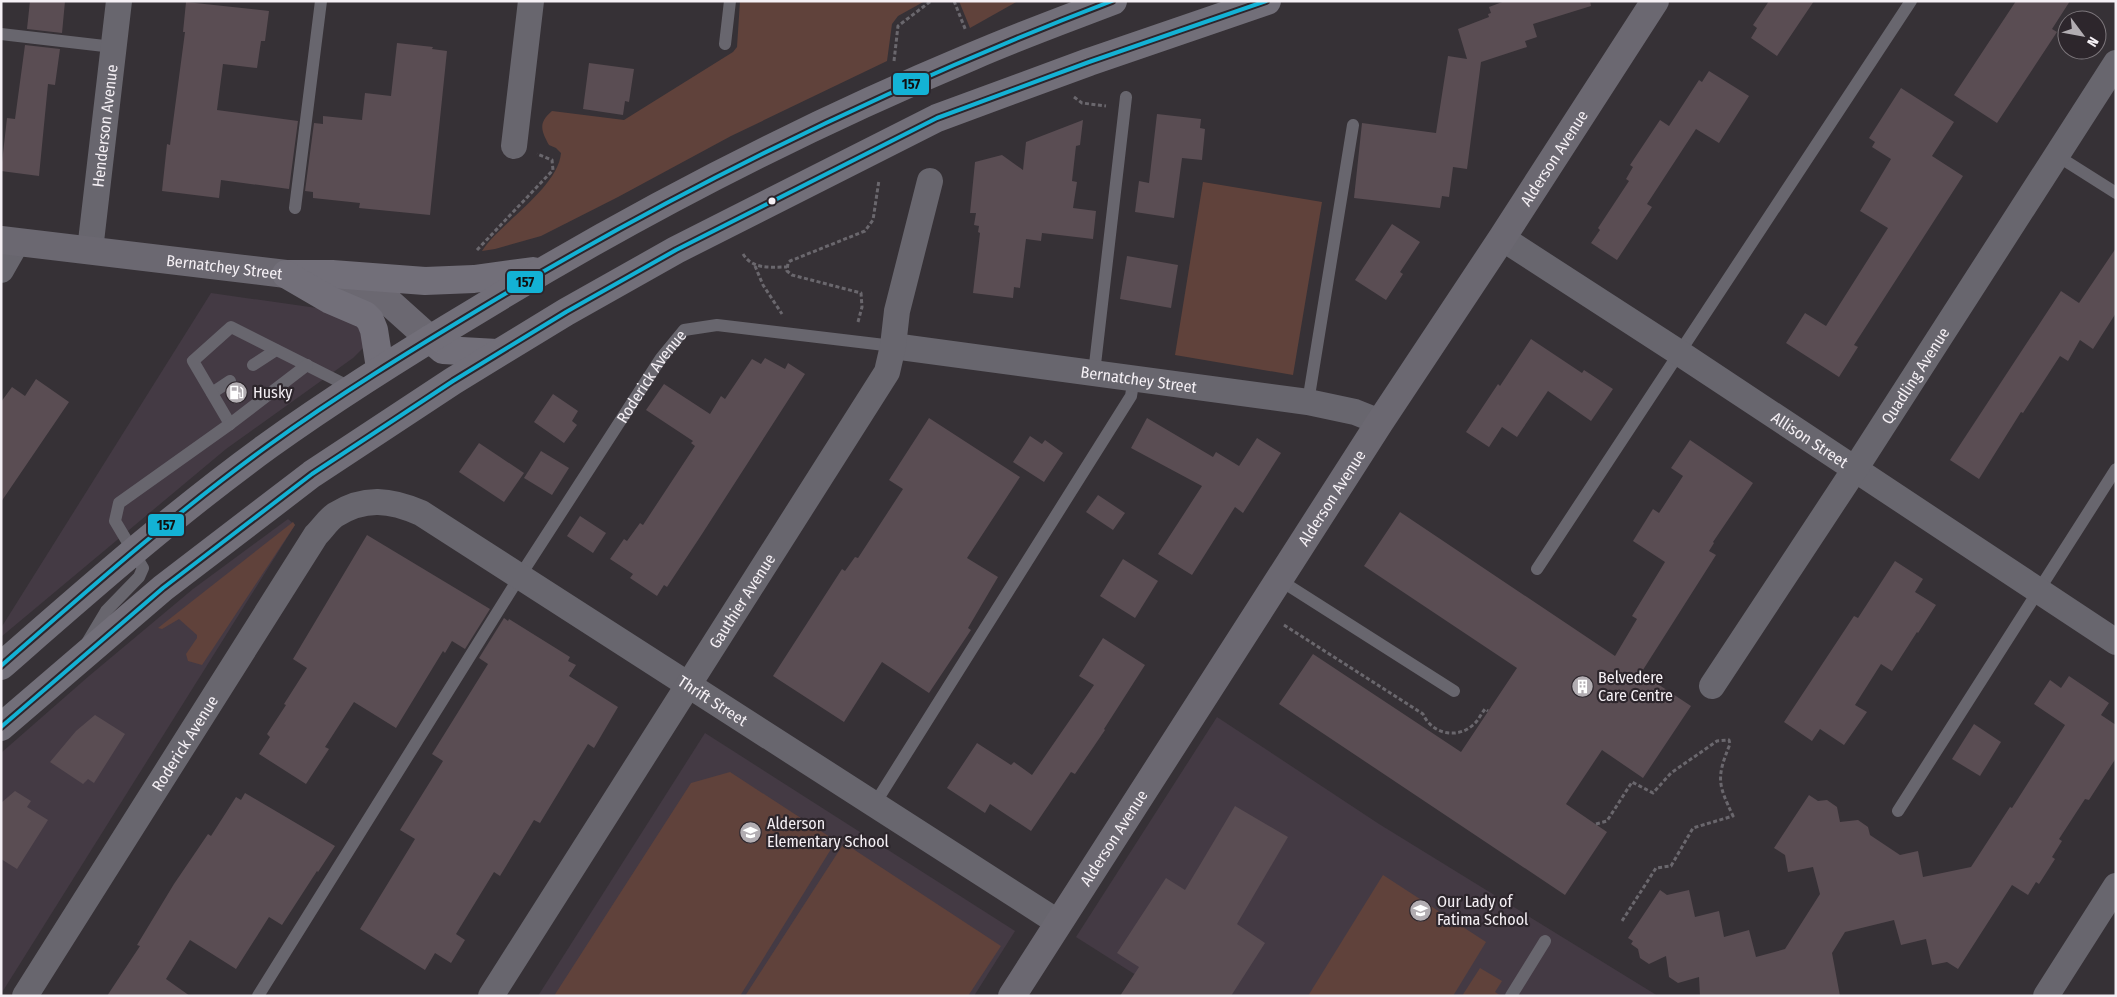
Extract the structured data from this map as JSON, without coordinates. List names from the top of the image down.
{
  "streets": {
    "street": [
      "Henderson Avenue",
      "Alderson Avenue",
      "Bernatchey Street",
      "Quadling Avenue",
      "Roderick Avenue",
      "Allison Street",
      "Gauthier Avenue",
      "Thrift Street"
    ]
  },
  "crossings": [
    ["Henderson Avenue", "Bernatchey Street"],
    ["Alderson Avenue", "Bernatchey Street"],
    ["Alderson Avenue", "Allison Street"],
    ["Alderson Avenue", "Thrift Street"],
    ["Bernatchey Street", "Roderick Avenue"],
    ["Bernatchey Street", "Gauthier Avenue"],
    ["Quadling Avenue", "Allison Street"],
    ["Roderick Avenue", "Gauthier Avenue"],
    ["Roderick Avenue", "Thrift Street"],
    ["Gauthier Avenue", "Thrift Street"]
  ],
  "places": {
    "fuel station": ["Husky"],
    "building": ["Belvedere Care Centre"],
    "school or university": ["Alderson Elementary School", "Our Lady of Fatima School"]
  },
  "lines": ["transit line 157"],
  "north": "bottom right"
}
